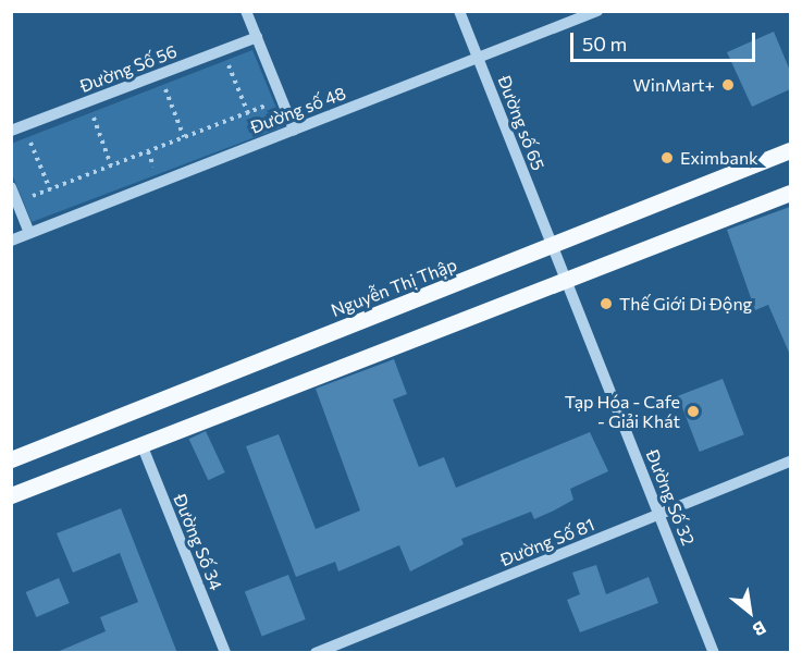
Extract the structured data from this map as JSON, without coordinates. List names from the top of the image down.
{
  "streets": {
    "main road": ["Nguyễn Thị Thập"],
    "street": [
      "Đường Số 56",
      "Đường số 48",
      "Đường số 65",
      "Đường Số 32",
      "Đường Số 34",
      "Đường Số 81"
    ]
  },
  "crossings": [
    ["Đường số 48", "Đường số 65"],
    ["Đường số 65", "Nguyễn Thị Thập"],
    ["Đường số 65", "Đường Số 32"],
    ["Đường Số 32", "Đường Số 81"]
  ],
  "places": [
    "WinMart+",
    "Eximbank",
    "Thế Giới Di Động",
    "Tạp Hóa - Cafe - Giải Khát"
  ],
  "scale_bar": "50 m",
  "north": "bottom right"
}
